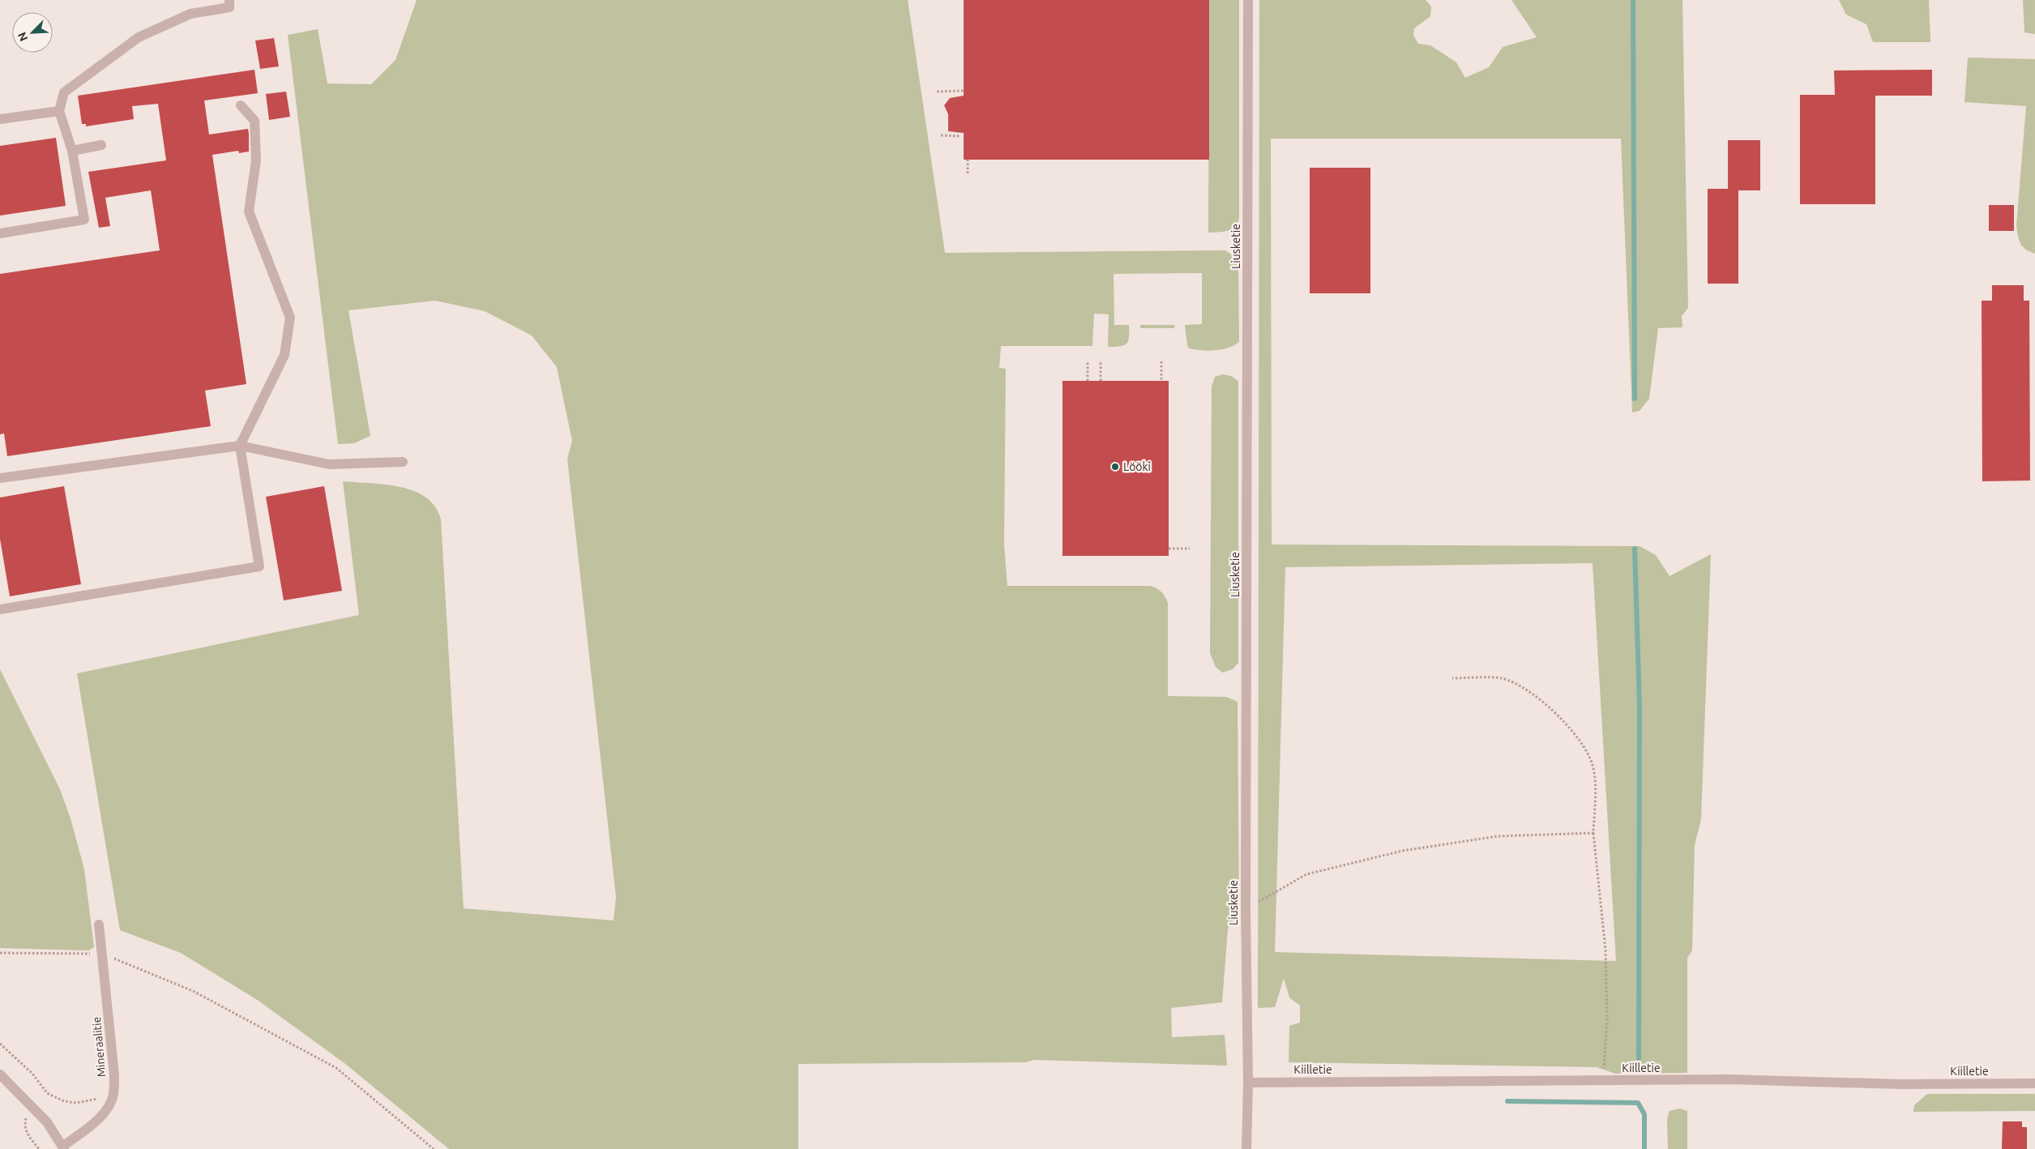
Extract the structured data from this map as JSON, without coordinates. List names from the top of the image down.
{
  "streets": {
    "street": ["Liusketie", "Mineraalitie", "Kiilletie"]
  },
  "crossings": [
    ["Liusketie", "Kiilletie"]
  ],
  "places": ["Lööki"],
  "north": "bottom left"
}
